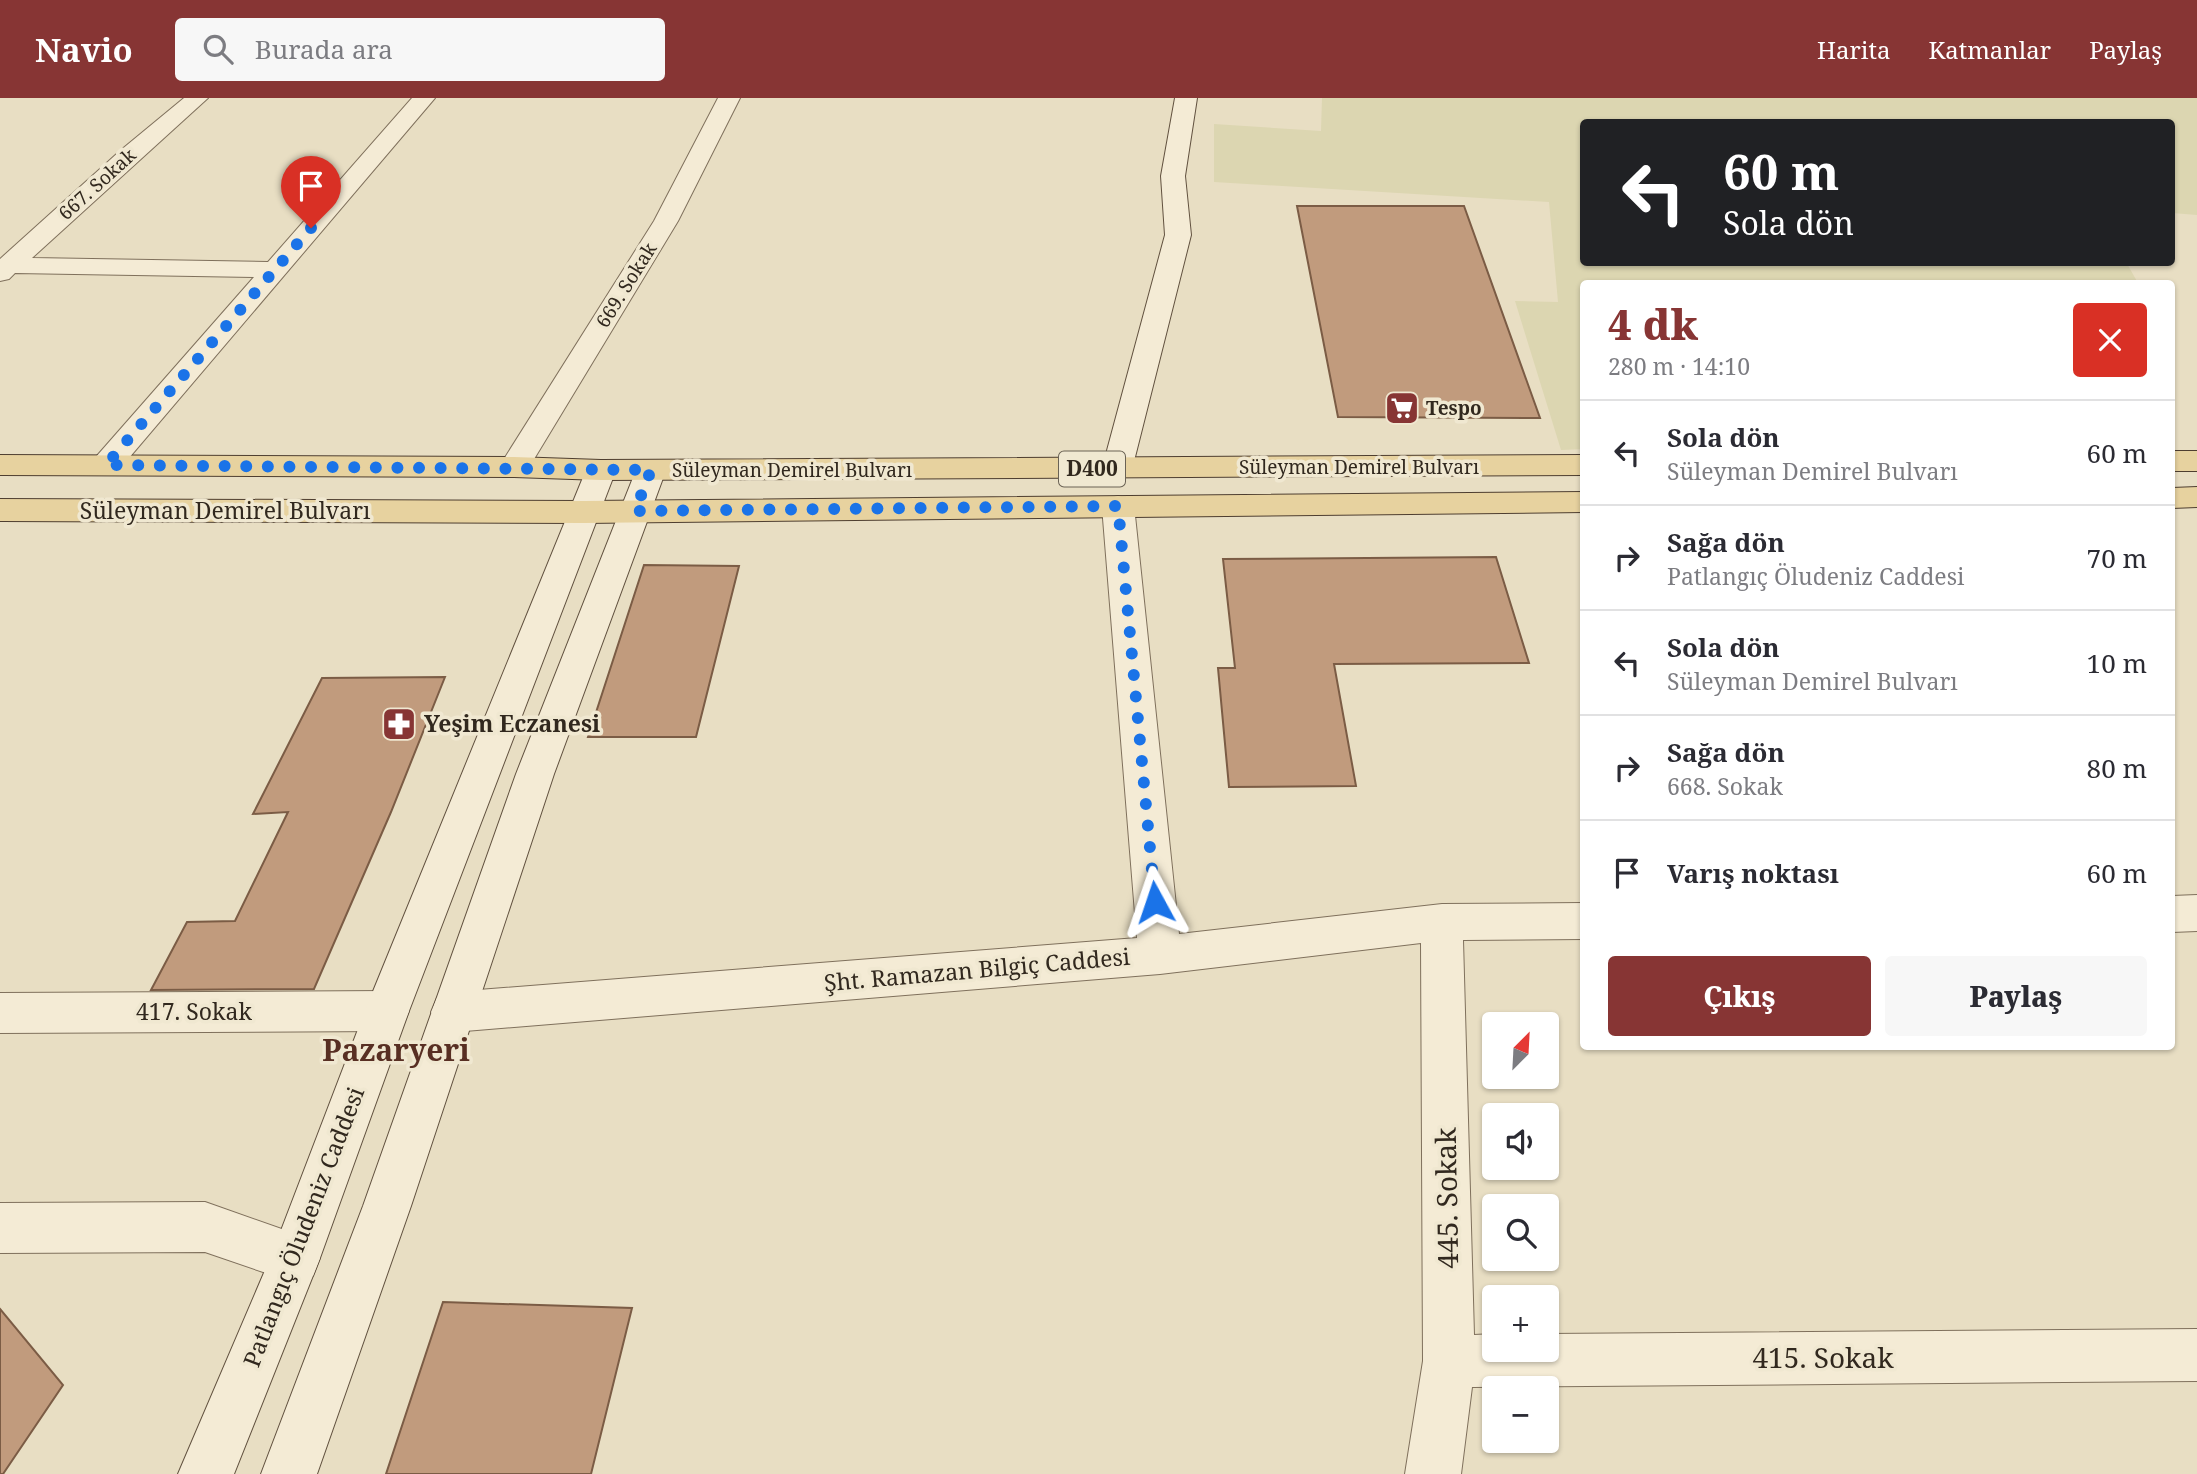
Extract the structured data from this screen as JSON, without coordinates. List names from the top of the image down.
{
  "streets": {
    "main road": ["Süleyman Demirel Bulvarı", "D400"],
    "street": [
      "667. Sokak",
      "669. Sokak",
      "Şht. Ramazan Bilgiç Caddesi",
      "417. Sokak",
      "445. Sokak",
      "Patlangıç Öludeniz Caddesi",
      "415. Sokak"
    ]
  },
  "crossings": [
    ["669. Sokak", "Süleyman Demirel Bulvarı"],
    ["Süleyman Demirel Bulvarı", "Patlangıç Öludeniz Caddesi"],
    ["Şht. Ramazan Bilgiç Caddesi", "445. Sokak"],
    ["417. Sokak", "Patlangıç Öludeniz Caddesi"],
    ["445. Sokak", "415. Sokak"]
  ],
  "districts": ["Pazaryeri"],
  "places": {
    "supermarket": ["Tespo"],
    "pharmacy": ["Yeşim Eczanesi"]
  },
  "north": "top right",
  "page": {
    "header": "Navio",
    "search": "Burada ara",
    "nav": ["Harita", "Katmanlar", "Paylaş"],
    "turn": ["60 m", "Sola dön"],
    "heading": ["4 dk", "280 m · 14:10"],
    "list": [
      {
        "name": "Sola dön",
        "note": "Süleyman Demirel Bulvarı",
        "value": "60 m"
      },
      {
        "name": "Sağa dön",
        "note": "Patlangıç Öludeniz Caddesi",
        "value": "70 m"
      },
      {
        "name": "Sola dön",
        "note": "Süleyman Demirel Bulvarı",
        "value": "10 m"
      },
      {
        "name": "Sağa dön",
        "note": "668. Sokak",
        "value": "80 m"
      },
      {
        "name": "Varış noktası",
        "value": "60 m"
      }
    ],
    "buttons": ["Çıkış", "Paylaş"],
    "map_buttons": ["+", "−"]
  }
}
